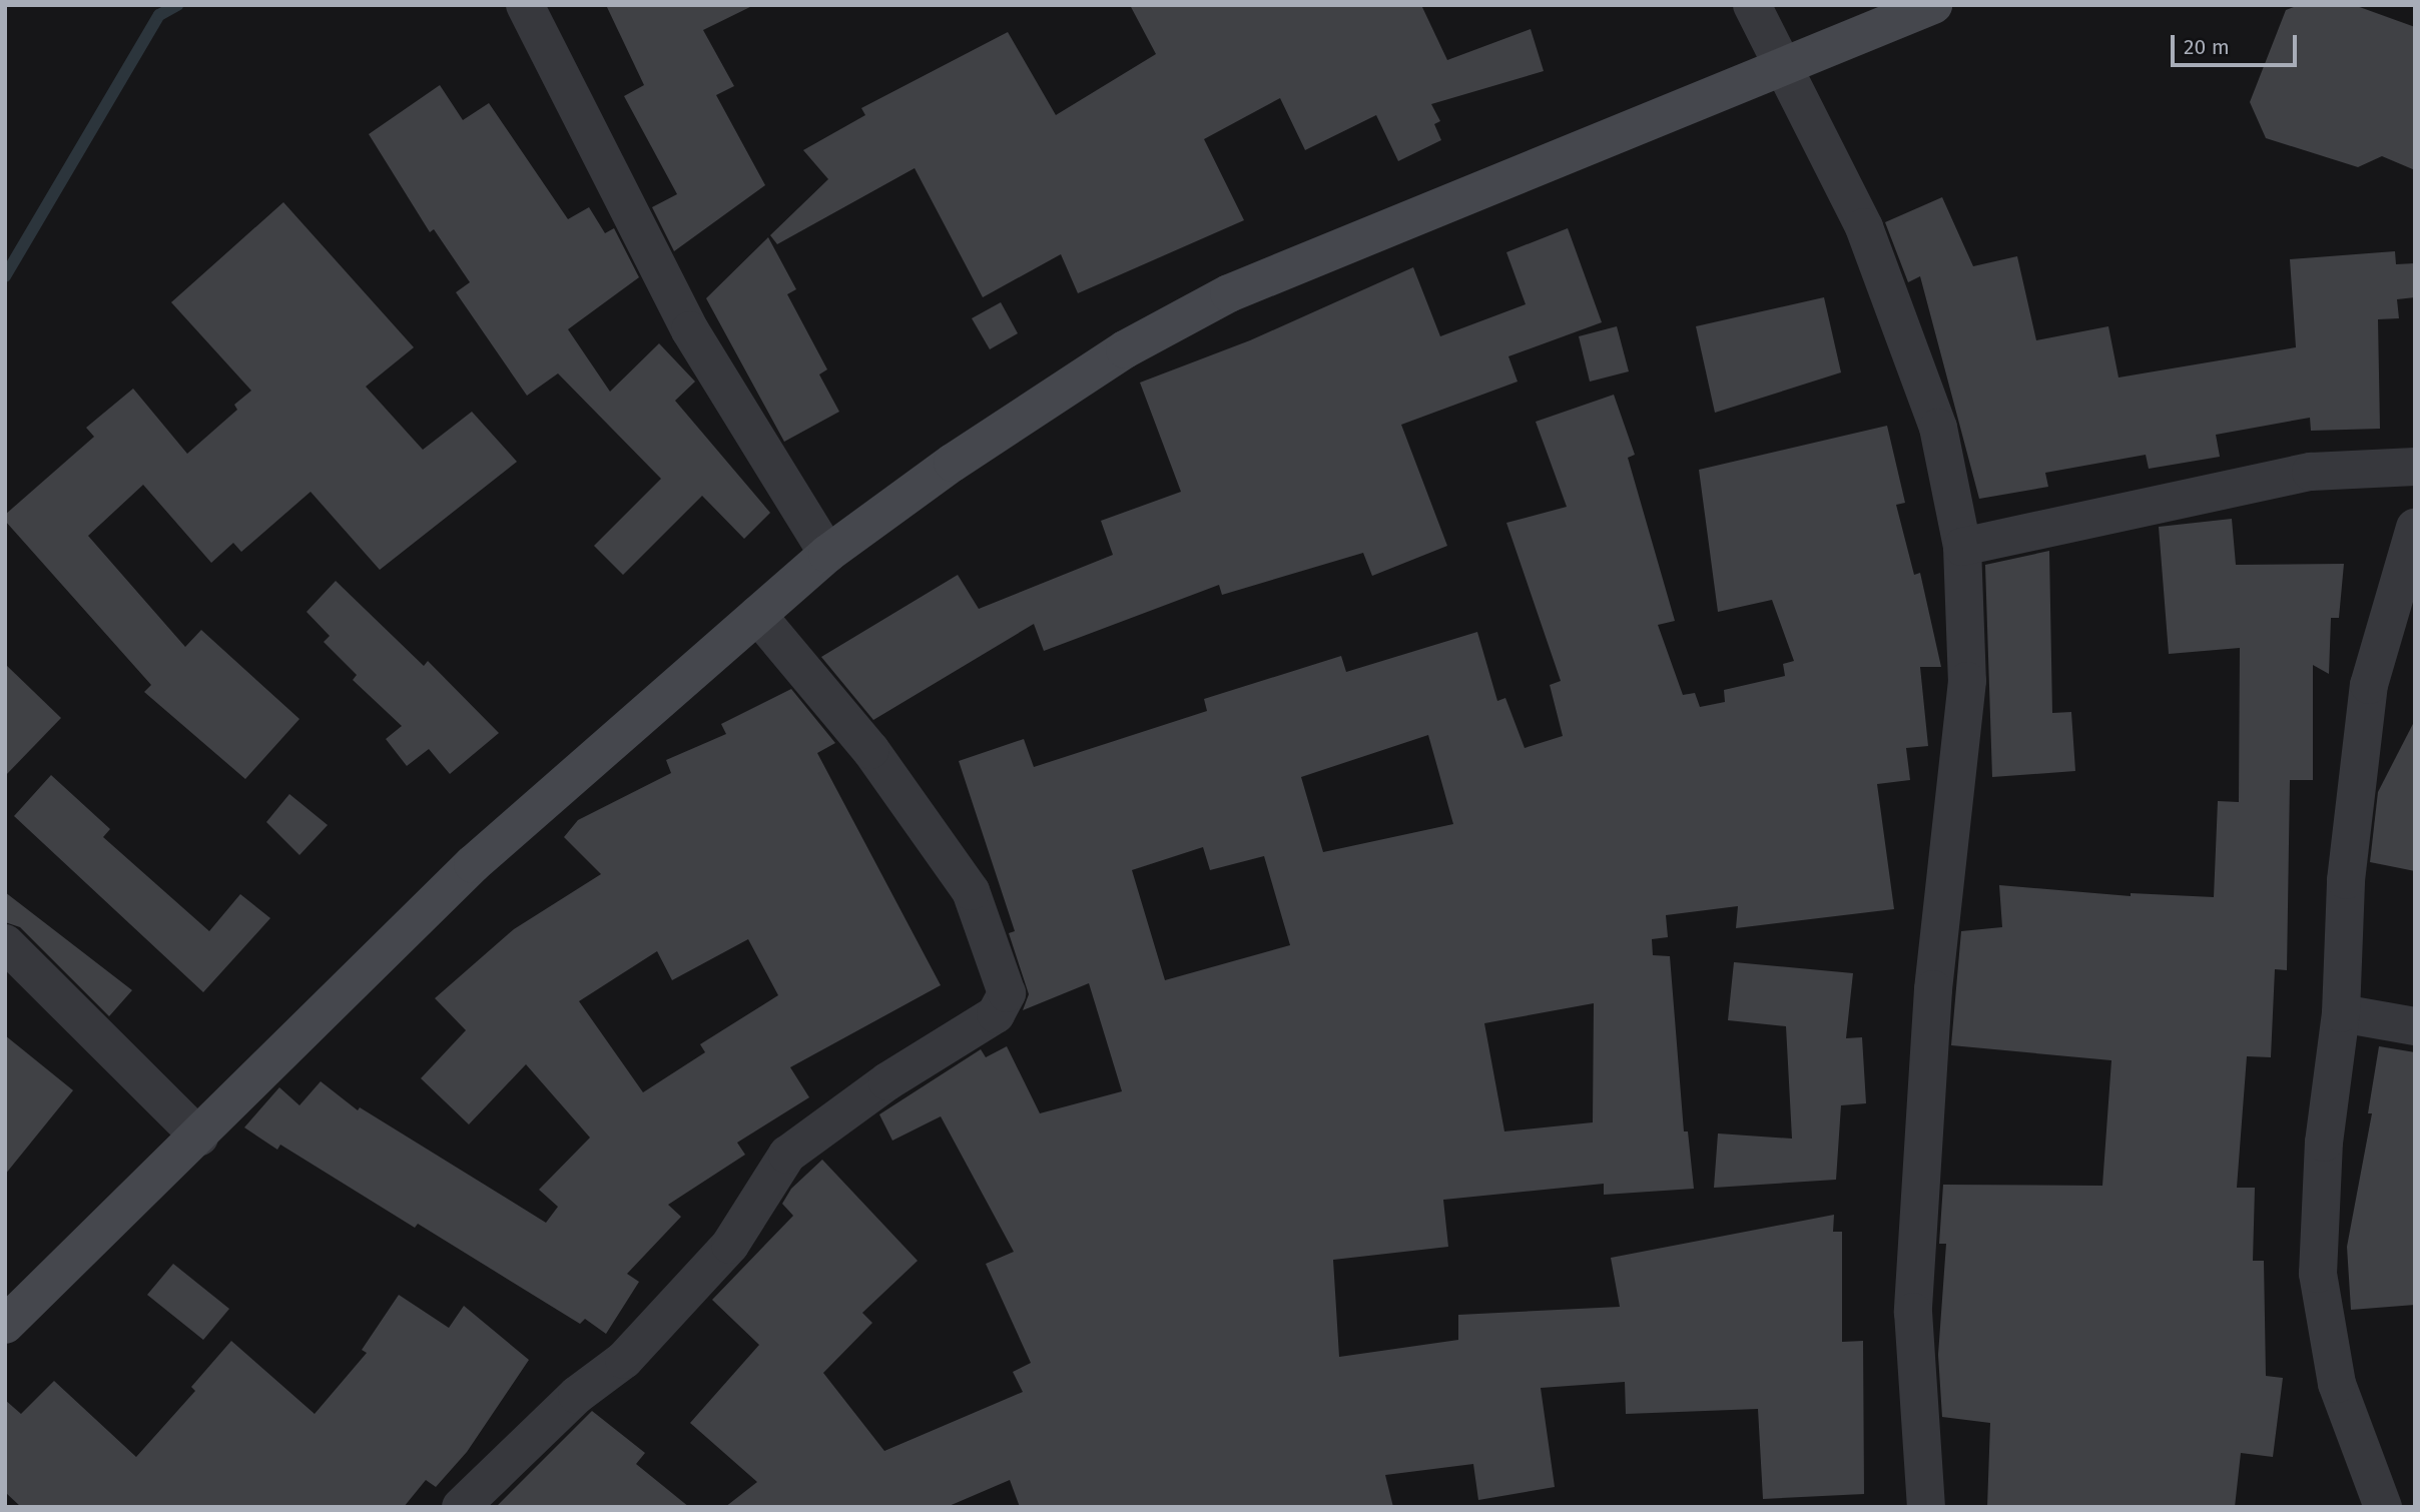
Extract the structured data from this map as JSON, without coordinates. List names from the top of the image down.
{
  "scale_bar": "20 m"
}
